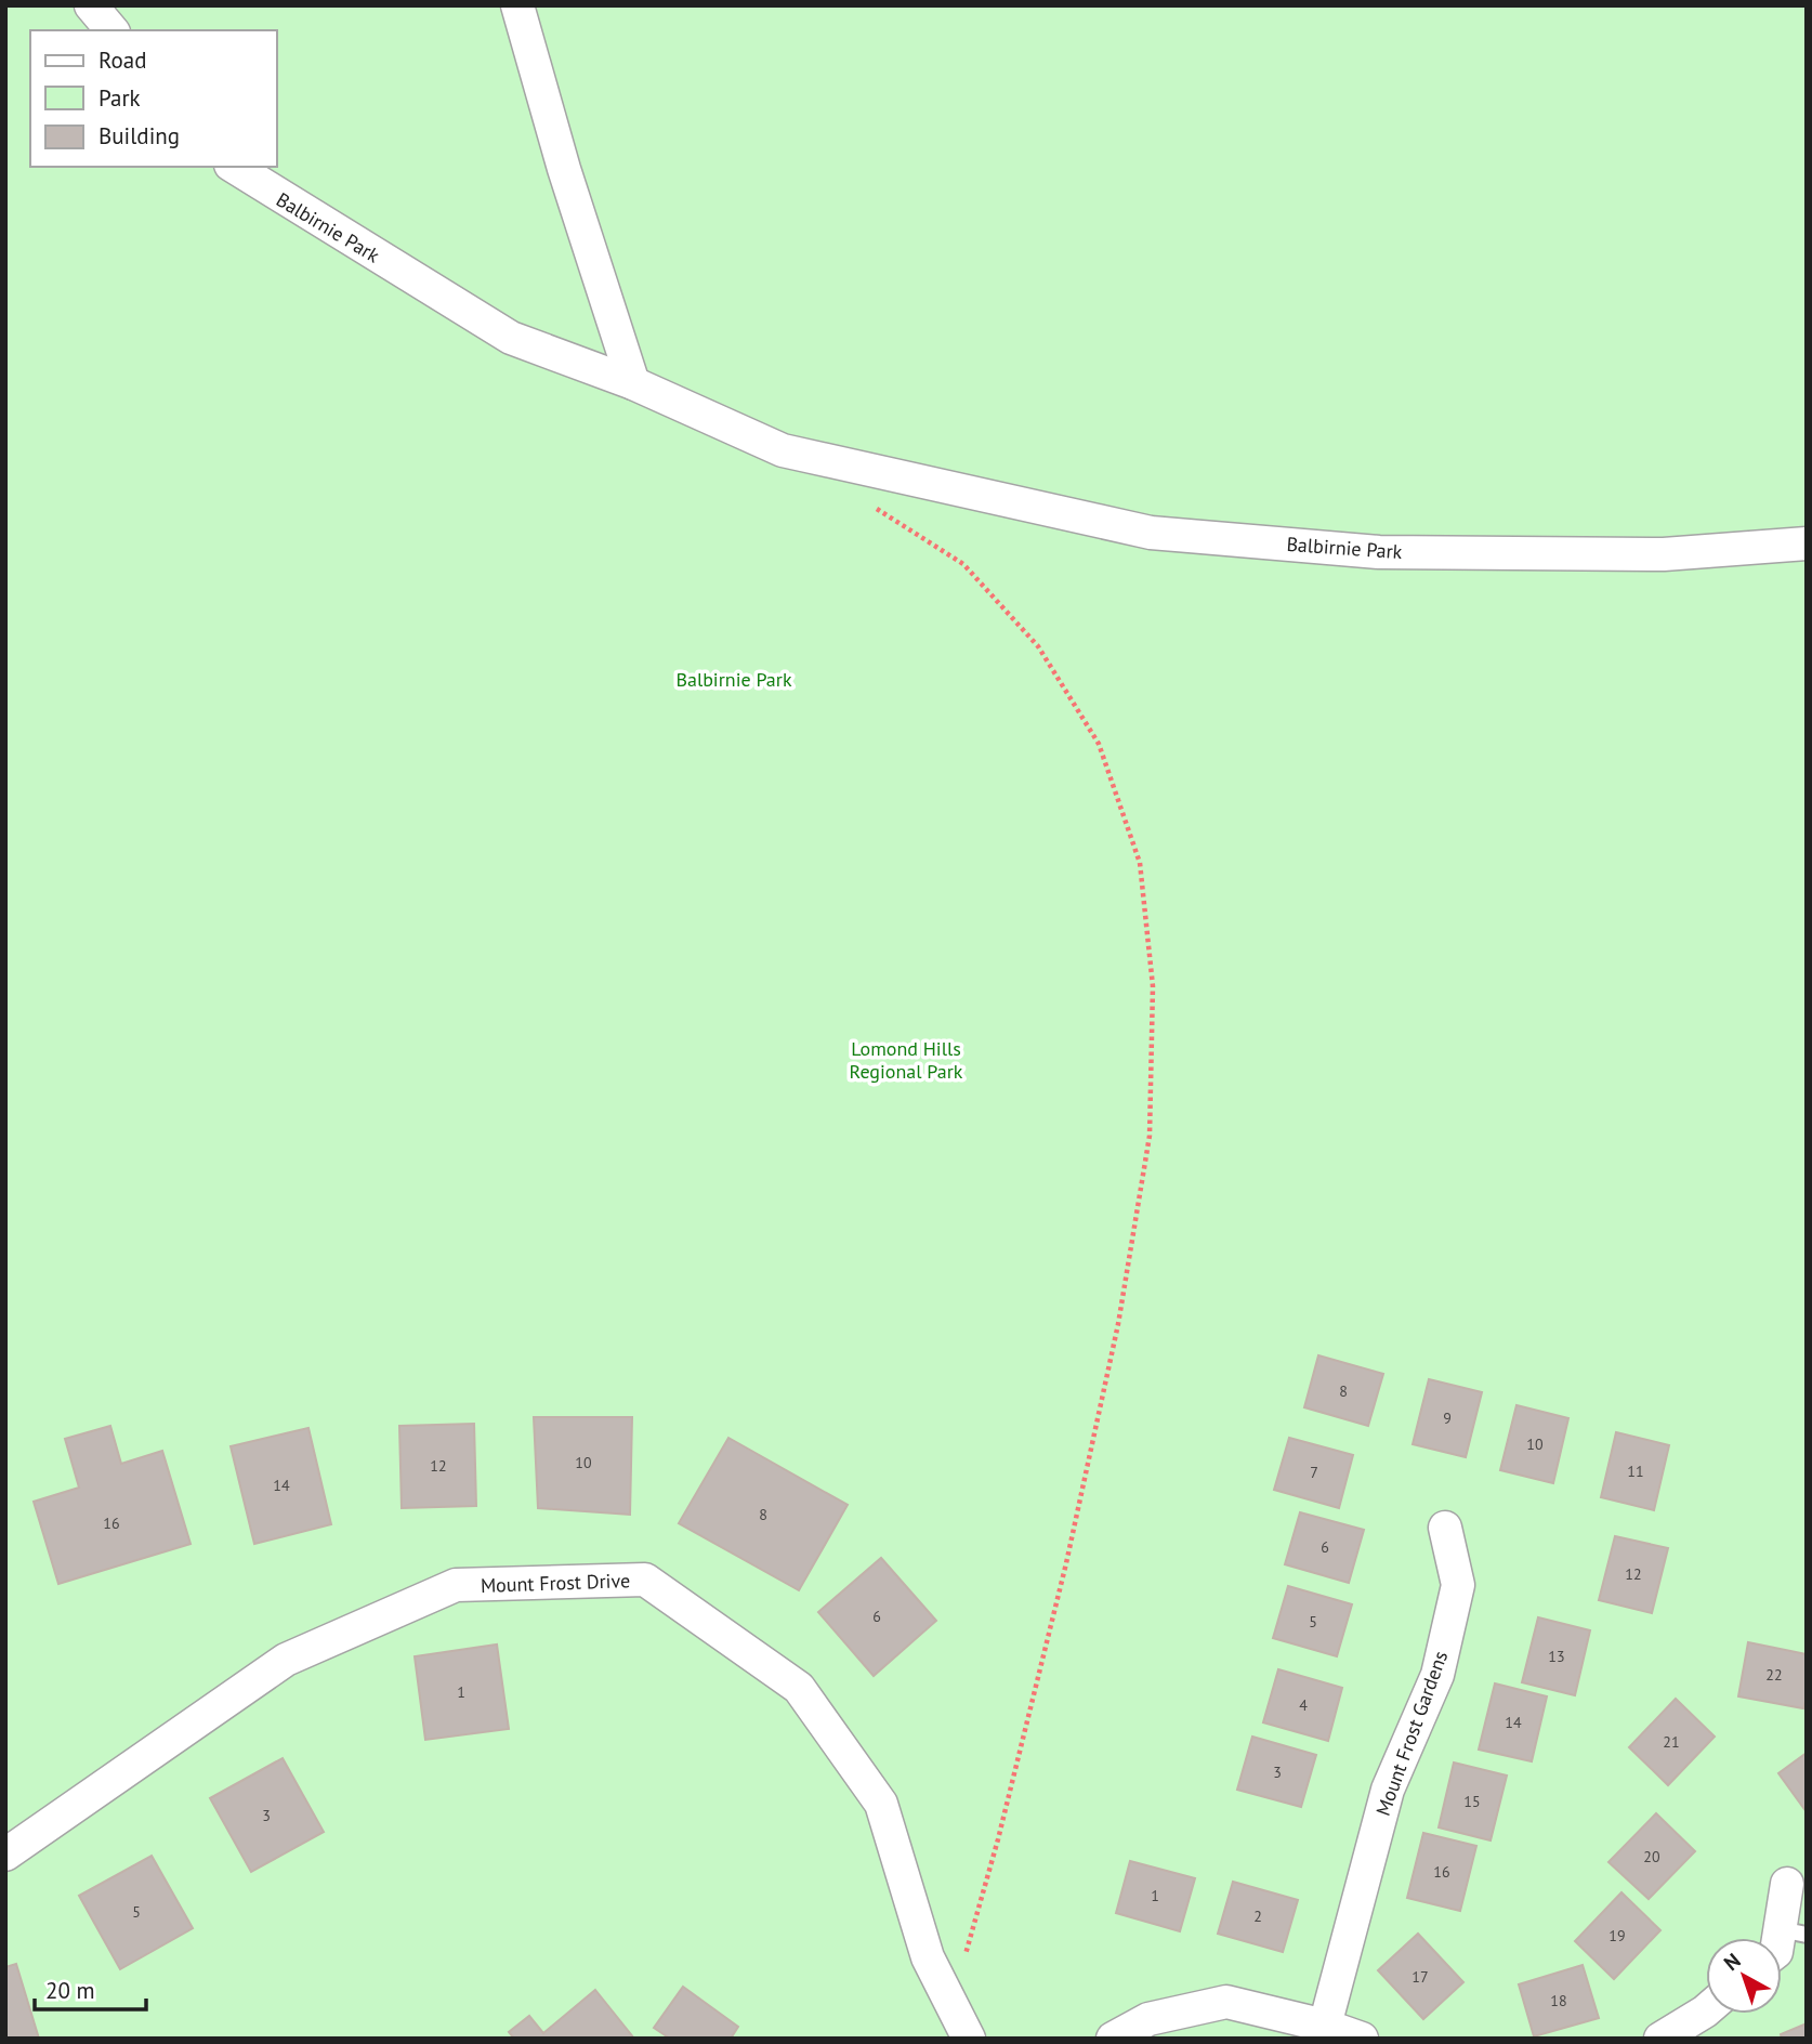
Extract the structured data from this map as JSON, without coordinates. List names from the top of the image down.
{
  "streets": {
    "street": ["Balbirnie Park", "Mount Frost Drive", "Mount Frost Gardens"]
  },
  "parks": ["Balbirnie Park", "Lomond Hills Regional Park"],
  "house_numbers": [
    "8",
    "9",
    "10",
    "10",
    "12",
    "11",
    "7",
    "14",
    "8",
    "16",
    "6",
    "12",
    "6",
    "5",
    "13",
    "22",
    "1",
    "4",
    "14",
    "21",
    "3",
    "15",
    "3",
    "20",
    "16",
    "1",
    "5",
    "2",
    "19",
    "17",
    "18"
  ],
  "legend": ["Road", "Park", "Building"],
  "scale_bar": "20 m",
  "north": "top left"
}
